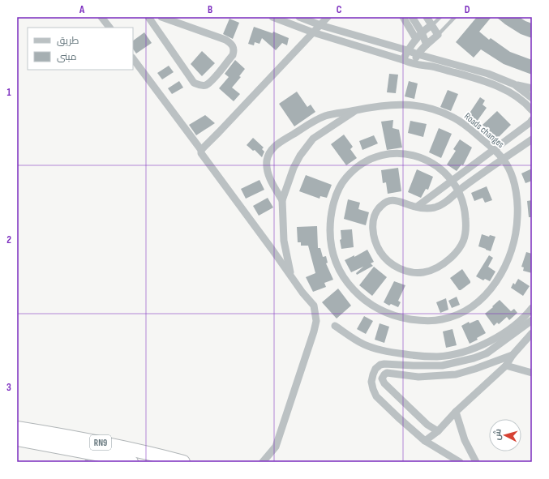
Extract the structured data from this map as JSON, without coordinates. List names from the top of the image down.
{
  "streets": {
    "highway": ["RN9"],
    "street": ["Roads changes"]
  },
  "legend": ["طريق", "مبنى"],
  "north": "left",
  "grid": {
    "columns": [
      "A",
      "B",
      "C",
      "D"
    ],
    "rows": ["1", "2", "3"]
  }
}
